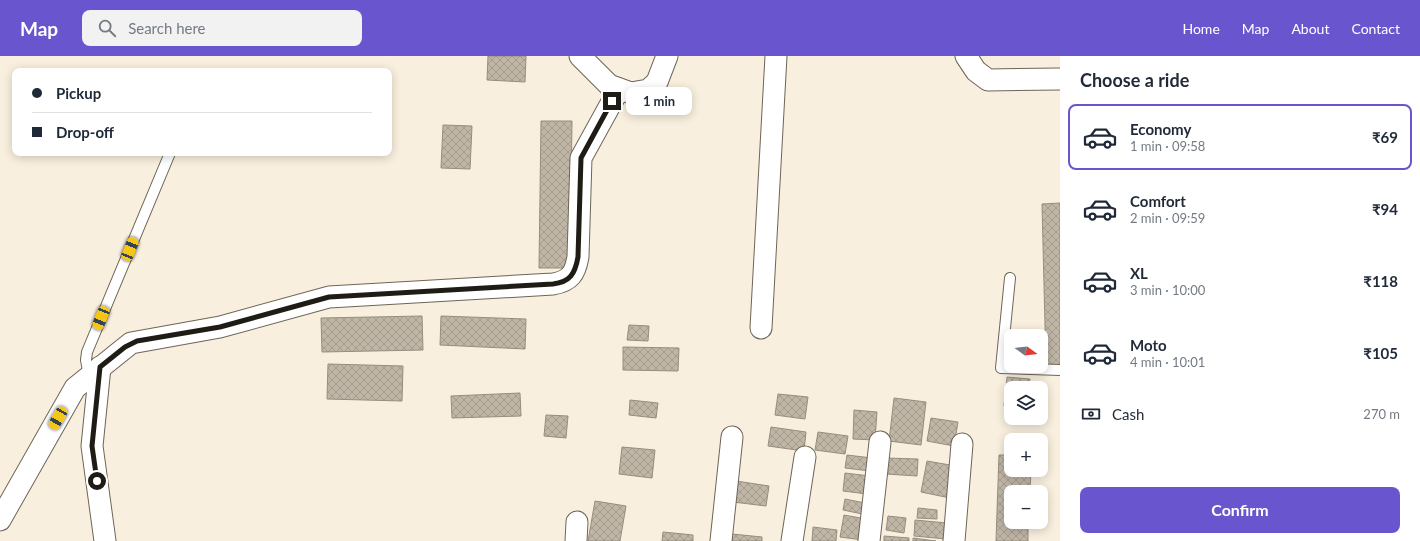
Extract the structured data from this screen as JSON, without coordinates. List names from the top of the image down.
{
  "north": "right",
  "page": {
    "header": "Map",
    "search": "Search here",
    "nav": [
      "Home",
      "Map",
      "About",
      "Contact"
    ],
    "heading": "Choose a ride",
    "banner": ["Pickup", "Drop-off"],
    "bubble": "1 min",
    "list": [
      {
        "name": "Economy",
        "note": "1 min · 09:58",
        "value": "₹69"
      },
      {
        "name": "Comfort",
        "note": "2 min · 09:59",
        "value": "₹94"
      },
      {
        "name": "XL",
        "note": "3 min · 10:00",
        "value": "₹118"
      },
      {
        "name": "Moto",
        "note": "4 min · 10:01",
        "value": "₹105"
      }
    ],
    "map_buttons": ["+", "−"],
    "pay": ["Cash", "270 m"],
    "buttons": "Confirm"
  }
}
